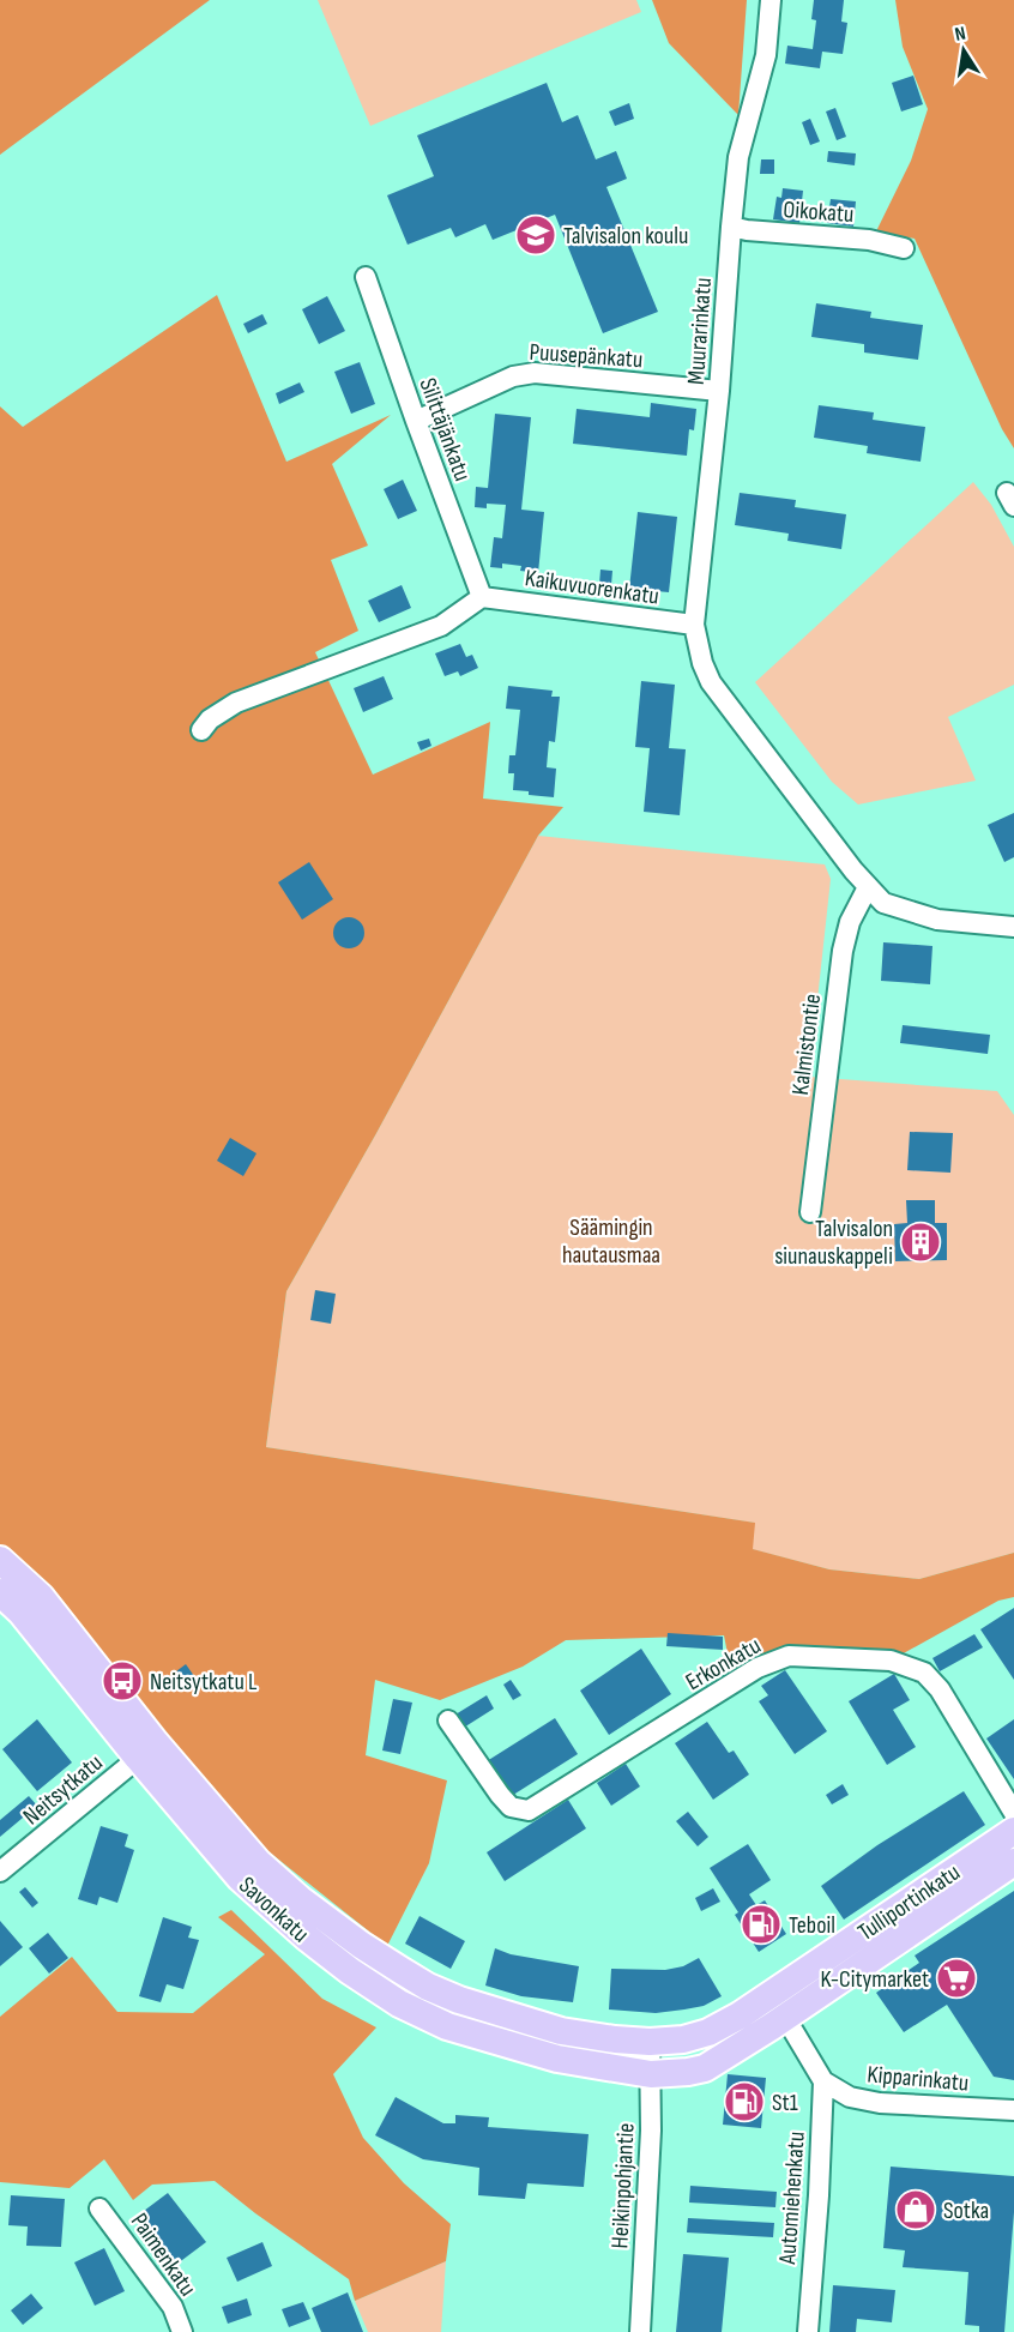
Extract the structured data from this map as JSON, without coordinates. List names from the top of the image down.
{
  "streets": {
    "main road": ["Tulliportinkatu", "Savonkatu"],
    "street": [
      "Oikokatu",
      "Muurarinkatu",
      "Puusepänkatu",
      "Silittäjänkatu",
      "Kaikuvuorenkatu",
      "Kalmistontie",
      "Erkonkatu",
      "Neitsytkatu",
      "Kipparinkatu",
      "Heikinpohjantie",
      "Automiehenkatu",
      "Paimenkatu"
    ]
  },
  "crossings": [
    ["Oikokatu", "Muurarinkatu"],
    ["Muurarinkatu", "Puusepänkatu"],
    ["Muurarinkatu", "Kaikuvuorenkatu"],
    ["Puusepänkatu", "Silittäjänkatu"],
    ["Silittäjänkatu", "Kaikuvuorenkatu"],
    ["Neitsytkatu", "Savonkatu"],
    ["Tulliportinkatu", "Savonkatu"],
    ["Tulliportinkatu", "Heikinpohjantie"],
    ["Savonkatu", "Heikinpohjantie"],
    ["Kipparinkatu", "Automiehenkatu"]
  ],
  "parks": ["Säämingin hautausmaa"],
  "places": {
    "school or university": ["Talvisalon koulu"],
    "building": ["Talvisalon siunauskappeli"],
    "bus stop": ["Neitsytkatu L"],
    "fuel station": ["Teboil", "St1"],
    "supermarket": ["K-Citymarket"],
    "shop": ["Sotka"]
  },
  "north": "top"
}
